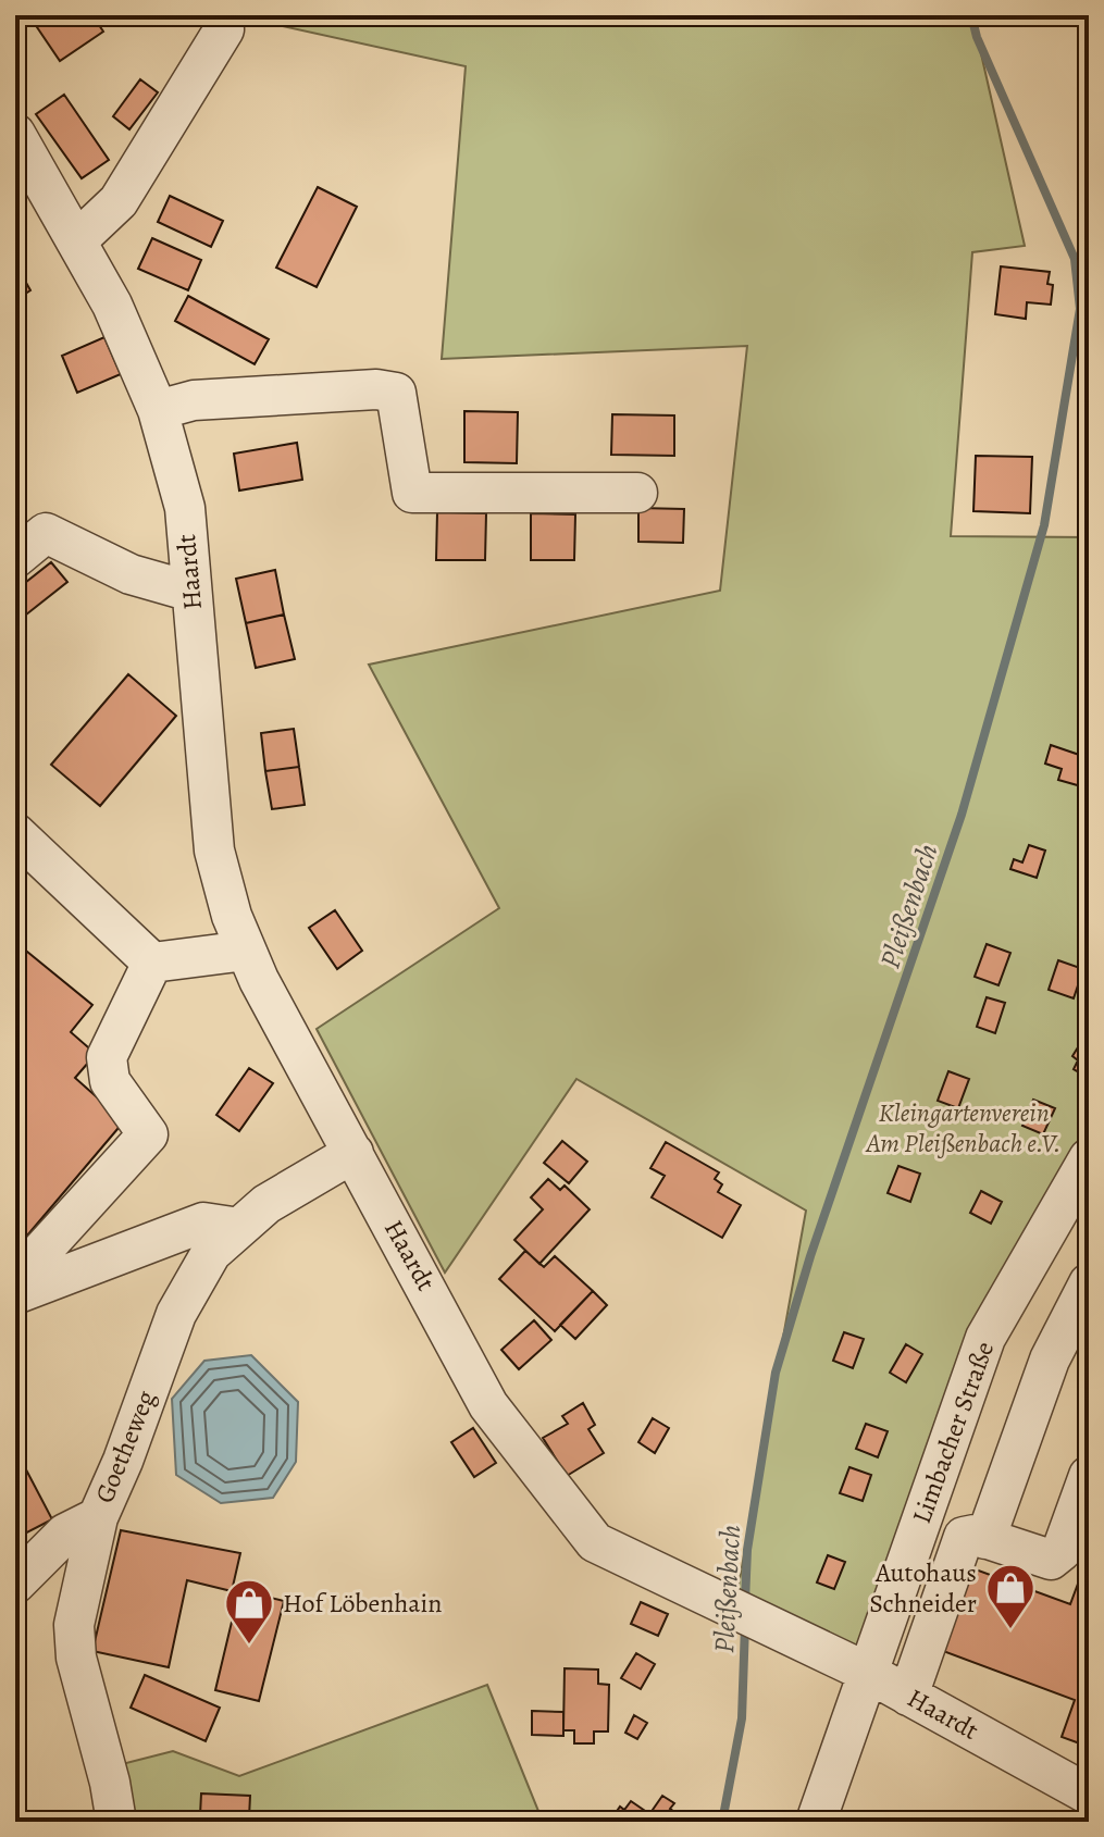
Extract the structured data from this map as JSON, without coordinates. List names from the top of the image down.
{
  "streets": {
    "street": ["Haardt", "Limbacher Straße", "Goetheweg"]
  },
  "crossings": [
    ["Haardt", "Limbacher Straße"],
    ["Haardt", "Goetheweg"]
  ],
  "water": ["Pleißenbach"],
  "parks": ["Kleingartenverein Am Pleißenbach e.V."],
  "places": {
    "shop": ["Autohaus Schneider", "Hof Löbenhain"]
  }
}
